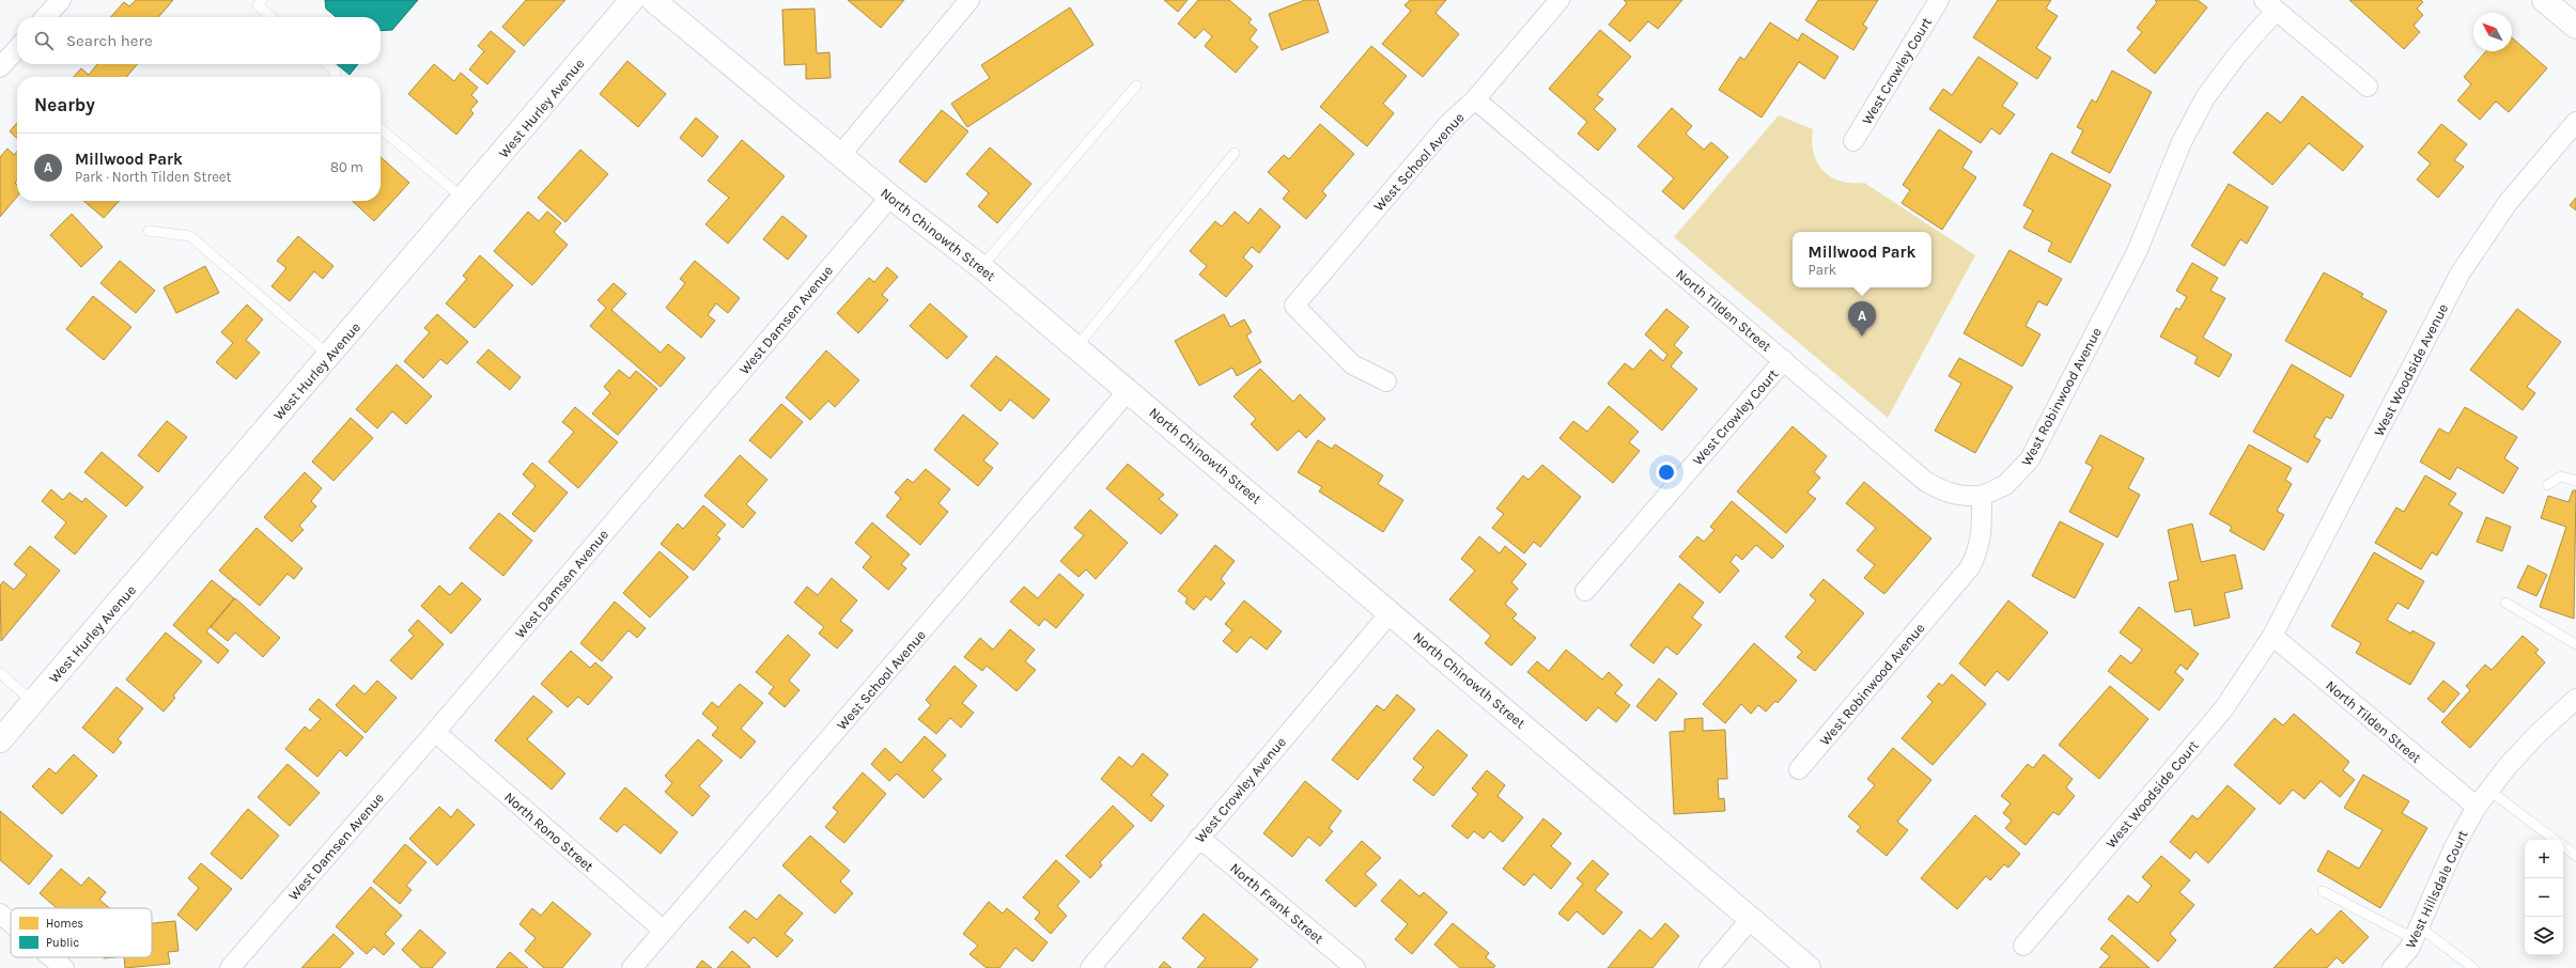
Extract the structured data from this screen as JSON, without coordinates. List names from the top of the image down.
{
  "streets": {
    "street": [
      "West Crowley Court",
      "West Hurley Avenue",
      "West School Avenue",
      "North Chinowth Street",
      "North Tilden Street",
      "West Damsen Avenue",
      "West Woodside Avenue",
      "West Robinwood Avenue",
      "West Crowley Avenue",
      "West Woodside Court",
      "North Rono Street",
      "West Hillsdale Court",
      "North Frank Street"
    ]
  },
  "crossings": [
    ["West Crowley Court", "North Tilden Street"],
    ["West School Avenue", "North Chinowth Street"],
    ["West School Avenue", "North Tilden Street"],
    ["West School Avenue", "North Rono Street"],
    ["North Chinowth Street", "West Damsen Avenue"],
    ["North Chinowth Street", "West Crowley Avenue"],
    ["North Tilden Street", "West Woodside Avenue"],
    ["North Tilden Street", "West Robinwood Avenue"],
    ["North Tilden Street", "West Woodside Court"],
    ["North Tilden Street", "West Hillsdale Court"],
    ["West Damsen Avenue", "North Rono Street"],
    ["West Woodside Avenue", "West Woodside Court"],
    ["West Crowley Avenue", "North Frank Street"]
  ],
  "legend": ["Homes", "Public"],
  "north": "top left",
  "page": {
    "search": "Search here",
    "heading": "Nearby",
    "list": [
      {
        "mark": "A",
        "name": "Millwood Park",
        "note": "Park · North Tilden Street",
        "value": "80 m"
      }
    ],
    "popup": ["Millwood Park", "Park"],
    "pins": "A",
    "map_buttons": ["+", "−"]
  }
}
